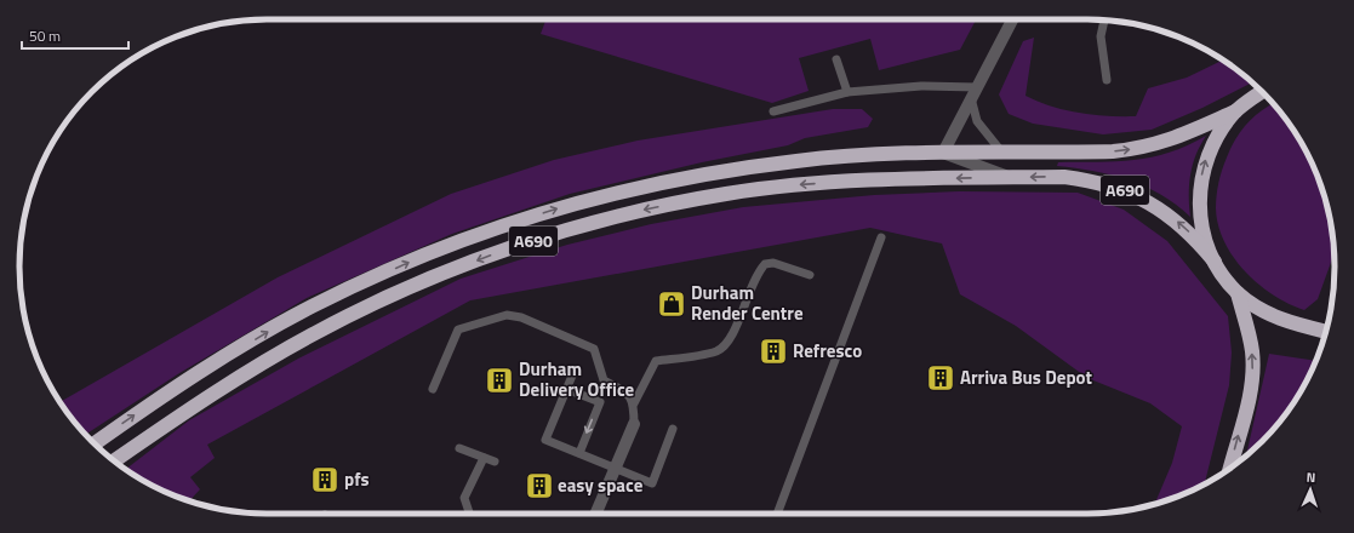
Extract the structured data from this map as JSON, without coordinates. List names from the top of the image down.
{
  "streets": {
    "highway": ["A690"]
  },
  "places": {
    "shop": ["Durham Render Centre"],
    "building": [
      "Refresco",
      "Arriva Bus Depot",
      "Durham Delivery Office",
      "pfs",
      "easy space"
    ]
  },
  "scale_bar": "50 m",
  "north": "top"
}
